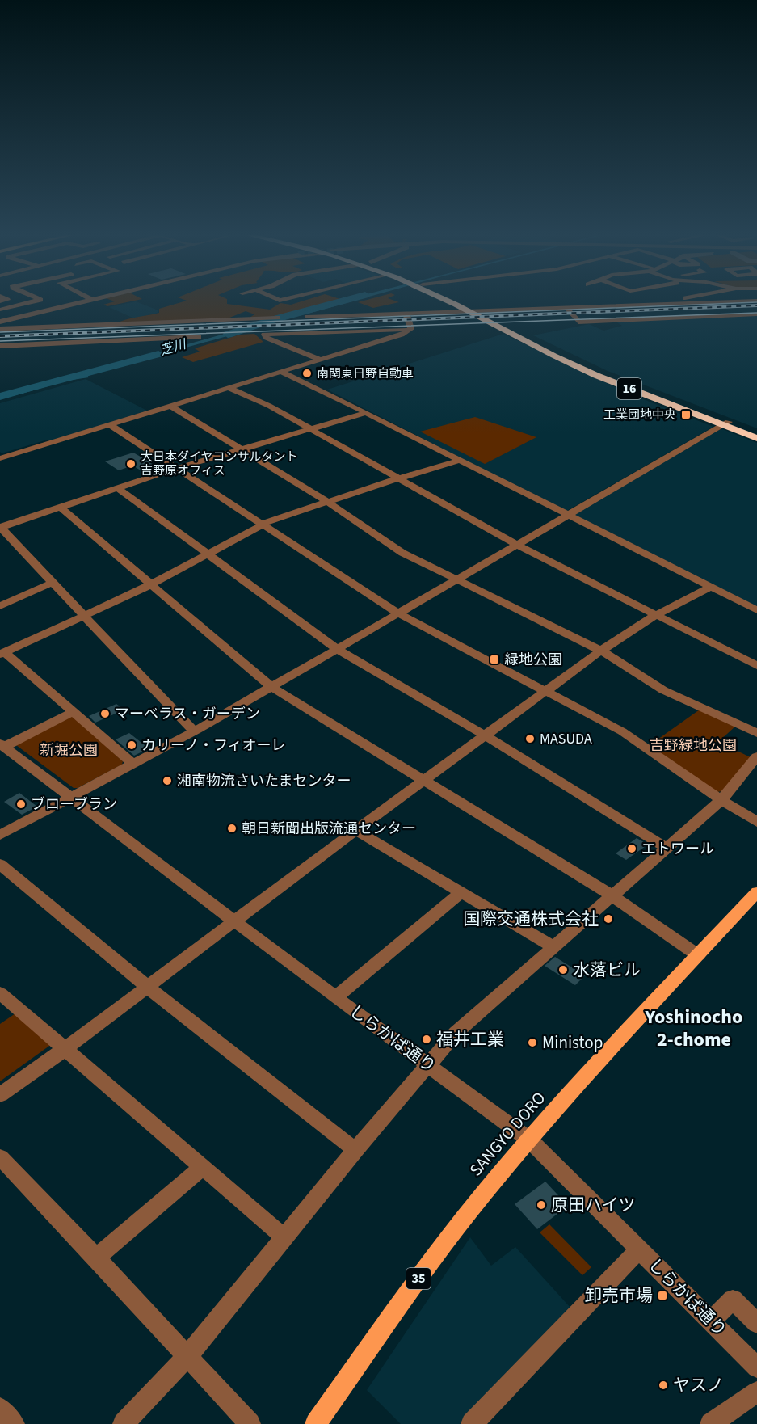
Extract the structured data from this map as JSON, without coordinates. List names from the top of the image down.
{
  "streets": {
    "highway": ["16"],
    "main road": ["SANGYO DORO", "35"],
    "street": ["しらかば通り"]
  },
  "crossings": [
    ["しらかば通り", "SANGYO DORO"]
  ],
  "districts": ["Yoshinocho 2-chome"],
  "water": ["芝川"],
  "parks": ["吉野緑地公園", "新堀公園"],
  "places": {
    "other": [
      "南関東日野自動車",
      "大日本ダイヤコンサルタント 吉野原オフィス",
      "マーベラス・ガーデン",
      "MASUDA",
      "カリーノ・フィオーレ",
      "湘南物流さいたまセンター",
      "ブローブラン",
      "朝日新聞出版流通センター",
      "エトワール",
      "国際交通株式会社",
      "水落ビル",
      "福井工業",
      "Ministop",
      "原田ハイツ",
      "ヤスノ"
    ],
    "transit": ["工業団地中央", "緑地公園", "卸売市場"]
  }
}
